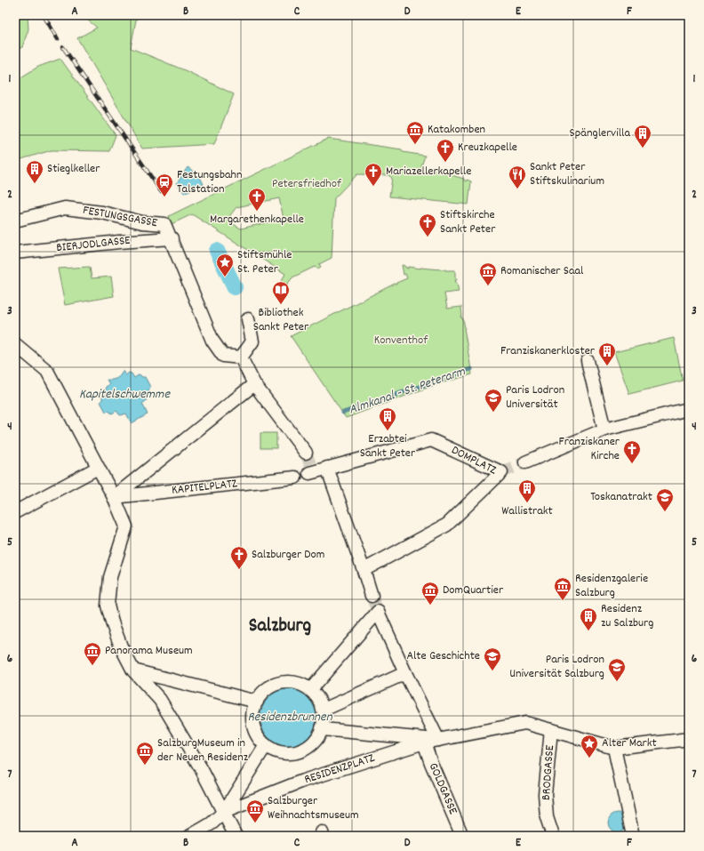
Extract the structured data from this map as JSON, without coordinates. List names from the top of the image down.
{
  "streets": {
    "street": [
      "FESTUNGSGASSE",
      "BIERJODLGASSE",
      "DOMPLATZ",
      "KAPITELPLATZ",
      "RESIDENZPLATZ",
      "BRODGASSE",
      "GOLDGASSE"
    ]
  },
  "crossings": [
    ["FESTUNGSGASSE", "BIERJODLGASSE"],
    ["RESIDENZPLATZ", "BRODGASSE"],
    ["RESIDENZPLATZ", "GOLDGASSE"]
  ],
  "districts": ["Salzburg"],
  "water": ["Almkanal - St. Peterarm", "Kapitelschwemme", "Residenzbrunnen"],
  "parks": ["Petersfriedhof", "Konventhof"],
  "places": {
    "museum": [
      "Katakomben",
      "Romanischer Saal",
      "Residenzgalerie Salzburg",
      "DomQuartier",
      "Panorama Museum",
      "SalzburgMuseum in der Neuen Residenz",
      "Salzburger Weihnachtsmuseum"
    ],
    "building": [
      "Spänglervilla",
      "Stieglkeller",
      "Franziskanerkloster",
      "Erzabtei Sankt Peter",
      "Wallistrakt",
      "Residenz zu Salzburg"
    ],
    "church": [
      "Kreuzkapelle",
      "Mariazellerkapelle",
      "Margarethenkapelle",
      "Stiftskirche Sankt Peter",
      "Franziskaner Kirche",
      "Salzburger Dom"
    ],
    "restaurant": ["Sankt Peter Stiftskulinarium"],
    "station": ["Festungsbahn Talstation"],
    "place": ["Stiftsmühle St. Peter", "Alter Markt"],
    "library": ["Bibliothek Sankt Peter"],
    "school or university": [
      "Paris Lodron Universität",
      "Toskanatrakt",
      "Alte Geschichte",
      "Paris Lodron Universität Salzburg"
    ]
  },
  "grid": {
    "columns": [
      "A",
      "B",
      "C",
      "D",
      "E",
      "F"
    ],
    "rows": [
      "1",
      "2",
      "3",
      "4",
      "5",
      "6",
      "7"
    ]
  }
}
